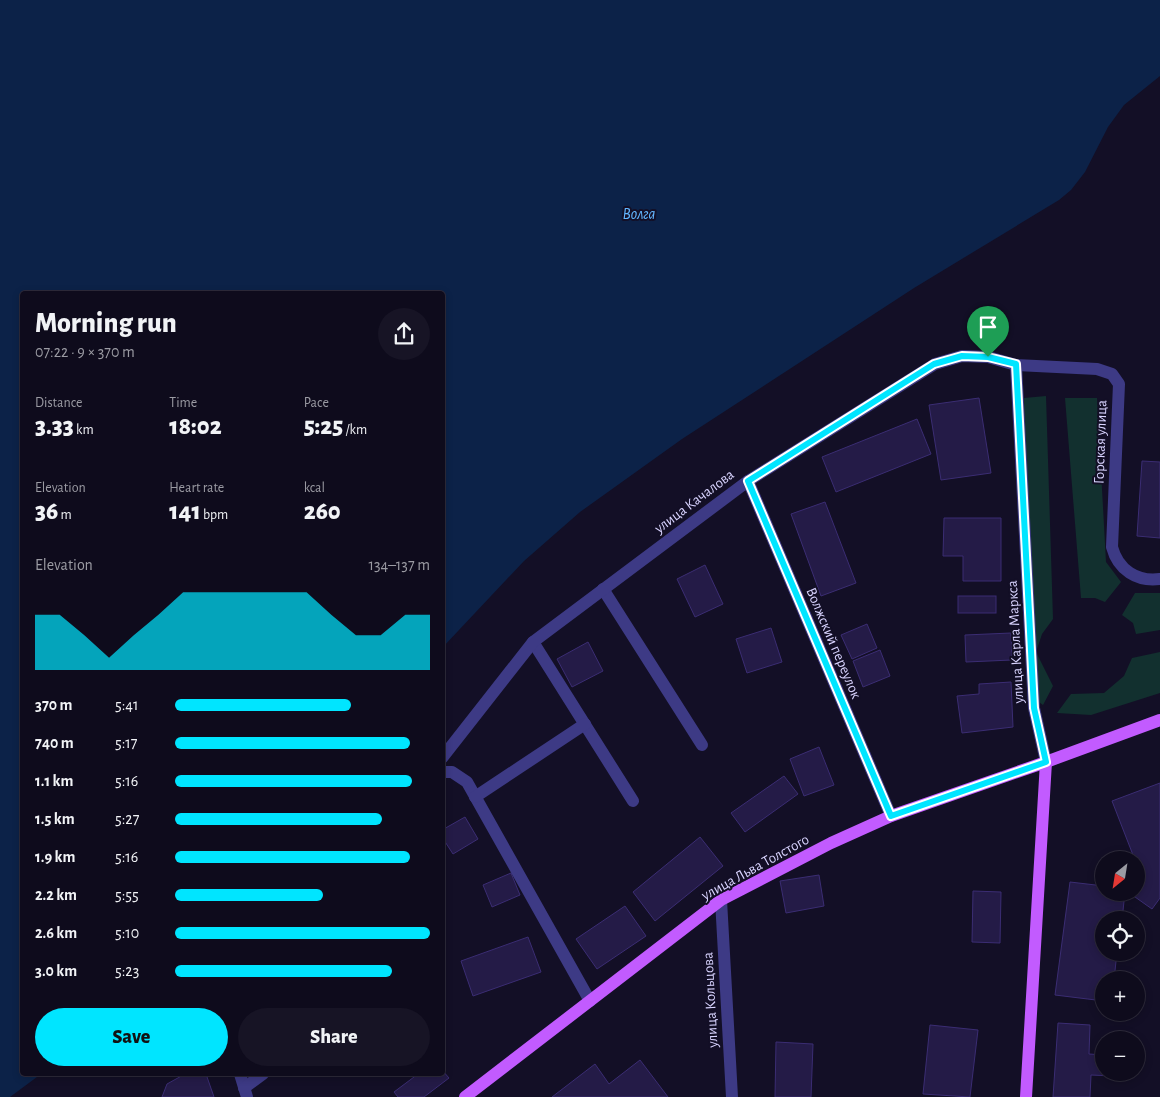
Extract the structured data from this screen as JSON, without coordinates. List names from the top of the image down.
{
  "streets": {
    "main road": ["улица Карла Маркса", "улица Льва Толстого"],
    "street": [
      "Горская улица",
      "улица Качалова",
      "Волжский переулок",
      "улица Кольцова"
    ]
  },
  "crossings": [
    ["Горская улица", "улица Качалова"],
    ["Горская улица", "улица Карла Маркса"],
    ["улица Качалова", "улица Карла Маркса"],
    ["улица Качалова", "Волжский переулок"],
    ["улица Карла Маркса", "улица Льва Толстого"],
    ["Волжский переулок", "улица Льва Толстого"],
    ["улица Льва Толстого", "улица Кольцова"]
  ],
  "water": ["Волга"],
  "north": "bottom left",
  "page": {
    "heading": ["Morning run", "07:22 · 9 × 370 m"],
    "stats": [
      ["Distance", "3.33 km"],
      ["Time", "18:02"],
      ["Pace", "5:25 /km"],
      ["Elevation", "36 m"],
      ["Heart rate", "141 bpm"],
      ["kcal", "260"]
    ],
    "chart": ["Elevation", "134–137 m"],
    "list": [
      {
        "name": "370 m",
        "note": "5:41"
      },
      {
        "name": "740 m",
        "note": "5:17"
      },
      {
        "name": "1.1 km",
        "note": "5:16"
      },
      {
        "name": "1.5 km",
        "note": "5:27"
      },
      {
        "name": "1.9 km",
        "note": "5:16"
      },
      {
        "name": "2.2 km",
        "note": "5:55"
      },
      {
        "name": "2.6 km",
        "note": "5:10"
      },
      {
        "name": "3.0 km",
        "note": "5:23"
      }
    ],
    "map_buttons": ["+", "−"],
    "buttons": ["Save", "Share"]
  }
}
